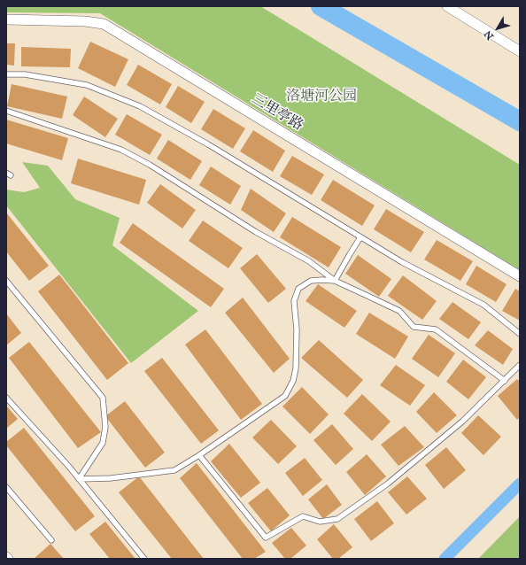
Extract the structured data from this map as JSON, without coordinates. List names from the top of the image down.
{
  "streets": {
    "street": ["三里亭路"]
  },
  "parks": ["洛塘河公园"],
  "north": "bottom left"
}
